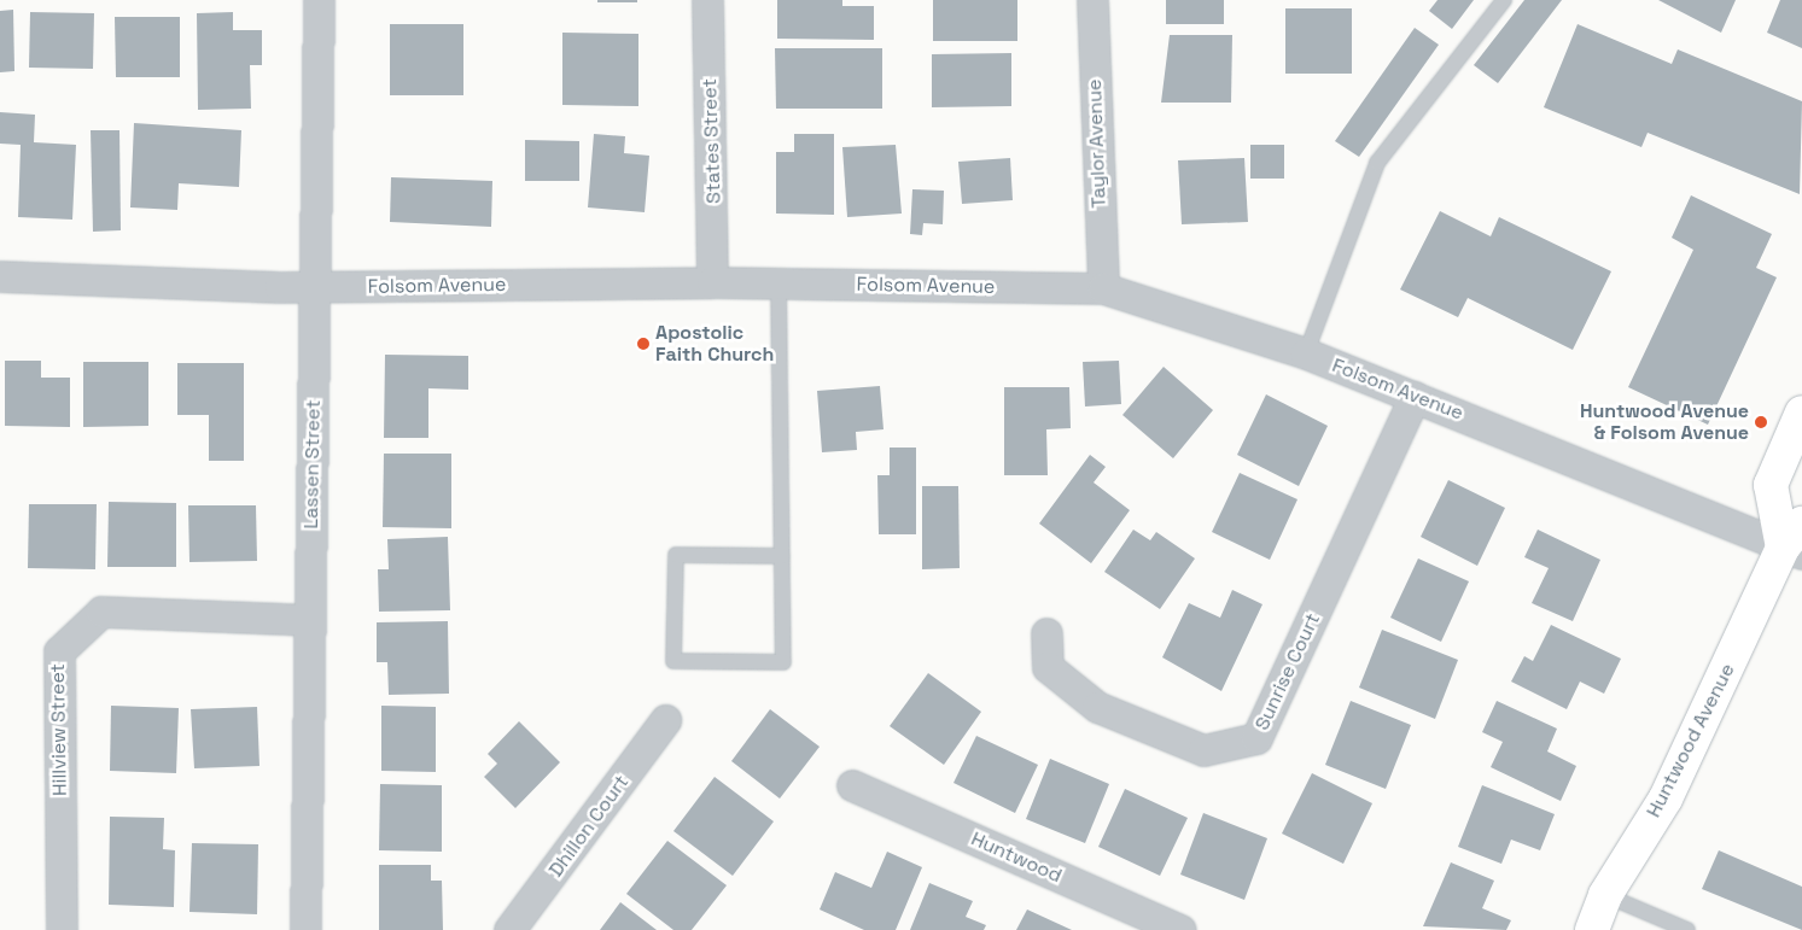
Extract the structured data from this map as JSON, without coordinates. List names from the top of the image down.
{
  "streets": {
    "street": [
      "States Street",
      "Taylor Avenue",
      "Folsom Avenue",
      "Lassen Street",
      "Sunrise Court",
      "Hillview Street",
      "Huntwood Avenue",
      "Dhillon Court",
      "Huntwood"
    ]
  },
  "crossings": [
    ["States Street", "Folsom Avenue"],
    ["Taylor Avenue", "Folsom Avenue"],
    ["Folsom Avenue", "Lassen Street"],
    ["Folsom Avenue", "Sunrise Court"],
    ["Folsom Avenue", "Huntwood Avenue"],
    ["Lassen Street", "Hillview Street"]
  ],
  "places": ["Apostolic Faith Church", "Huntwood Avenue & Folsom Avenue"]
}
